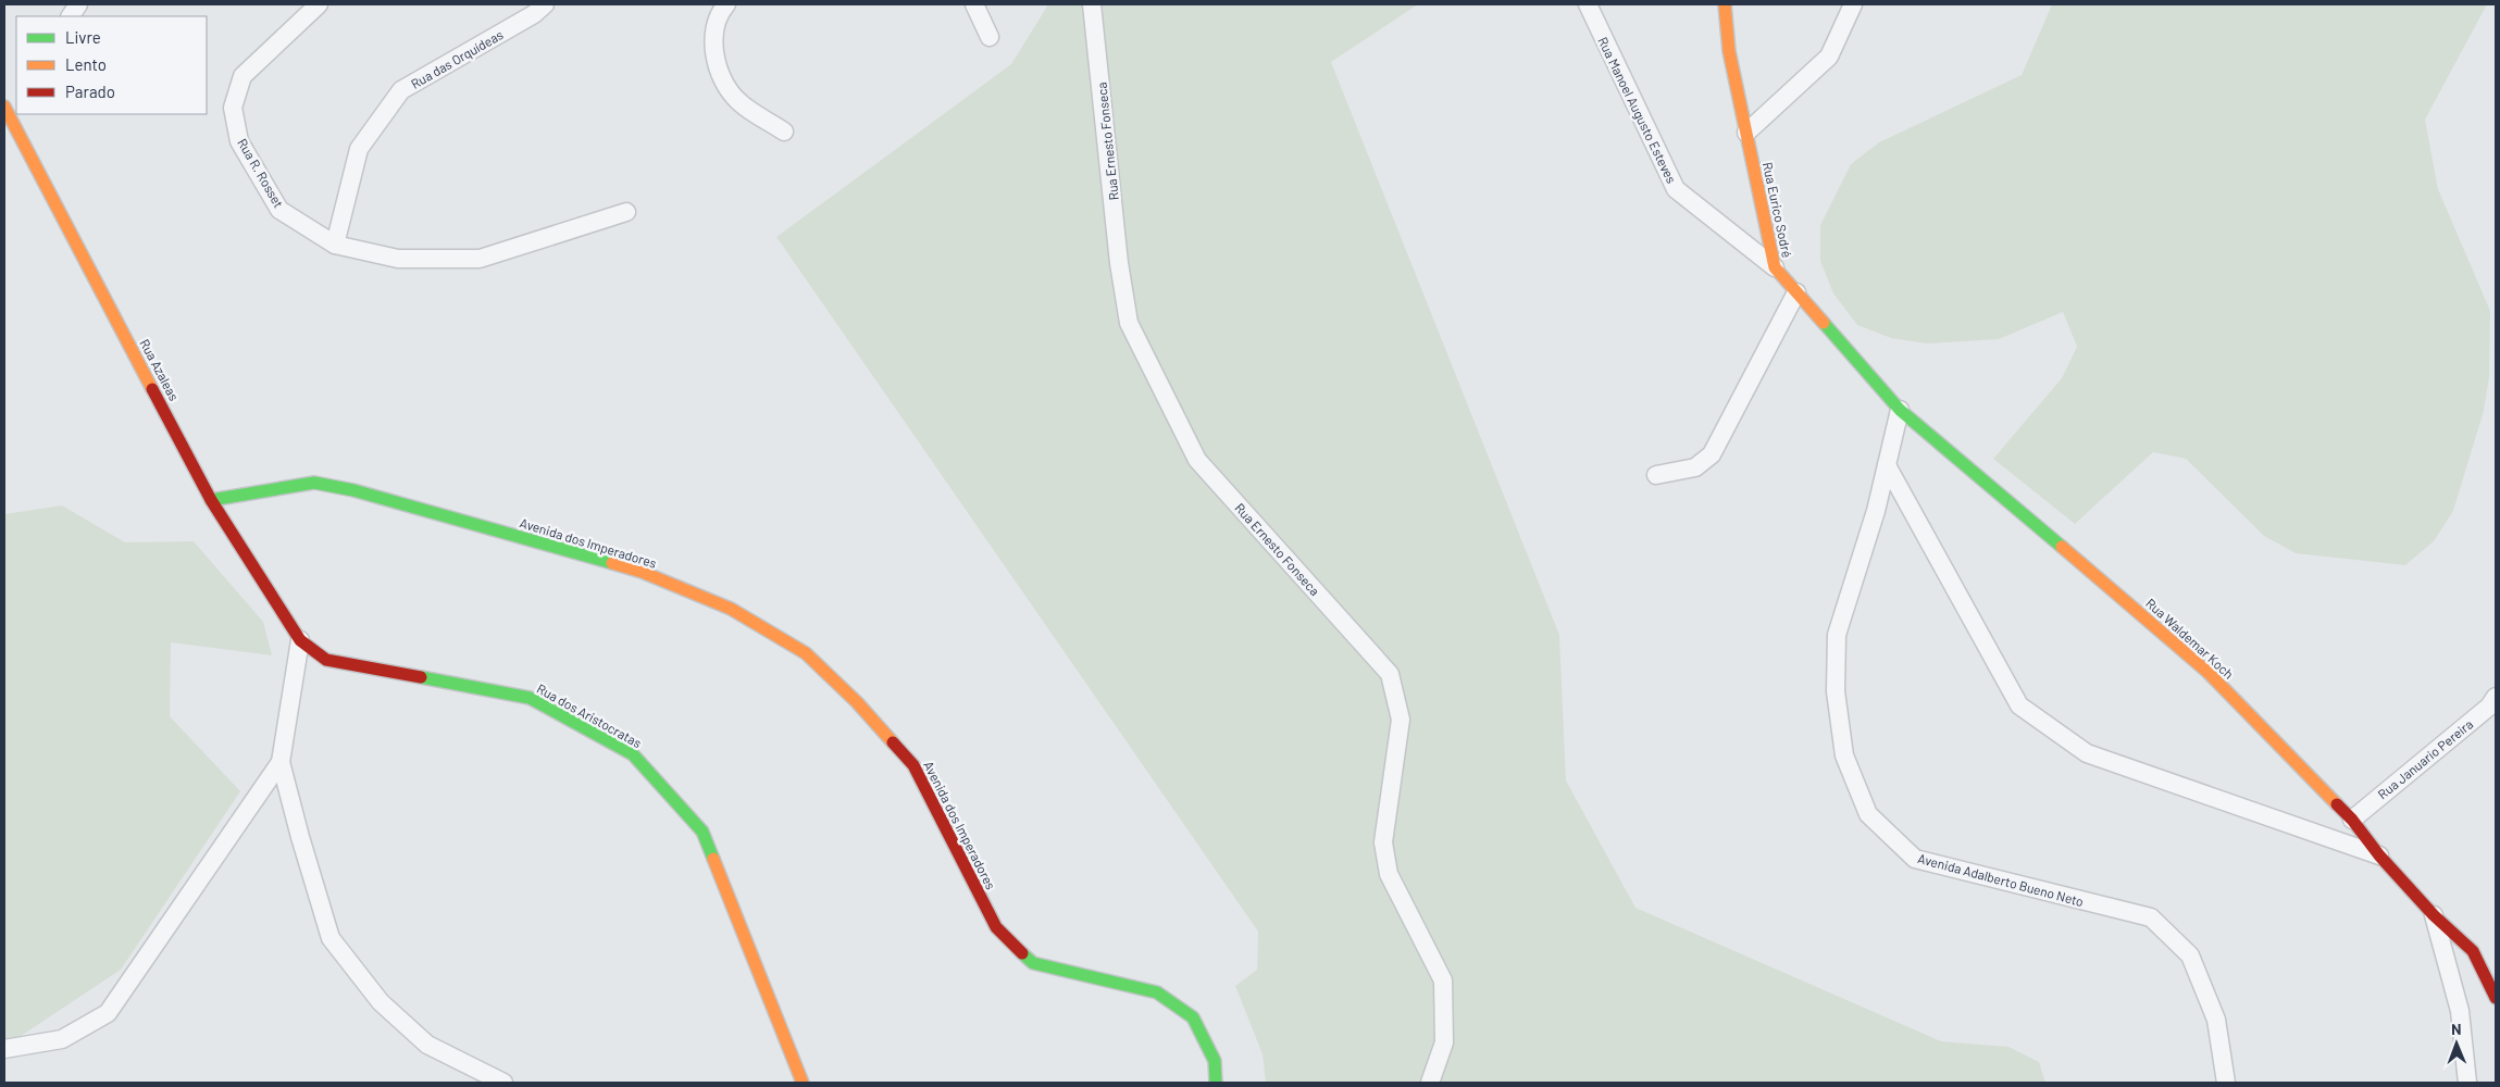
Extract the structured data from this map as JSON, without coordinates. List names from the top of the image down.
{
  "streets": {
    "street": [
      "Rua das Orquídeas",
      "Rua Manoel Augusto Esteves",
      "Rua Ernesto Fonseca",
      "Rua R. Rosset",
      "Rua Eurico Sodré",
      "Rua Azaleas",
      "Avenida dos Imperadores",
      "Rua Waldemar Koch",
      "Rua dos Aristocratas",
      "Rua Januario Pereira",
      "Avenida Adalberto Bueno Neto"
    ]
  },
  "crossings": [
    ["Rua das Orquídeas", "Rua R. Rosset"],
    ["Rua Manoel Augusto Esteves", "Rua Eurico Sodré"],
    ["Rua Eurico Sodré", "Rua Waldemar Koch"],
    ["Rua Eurico Sodré", "Avenida Adalberto Bueno Neto"],
    ["Rua Azaleas", "Avenida dos Imperadores"],
    ["Rua Azaleas", "Rua dos Aristocratas"],
    ["Rua Waldemar Koch", "Rua Januario Pereira"],
    ["Rua Waldemar Koch", "Avenida Adalberto Bueno Neto"]
  ],
  "legend": ["Livre", "Lento", "Parado"],
  "north": "top"
}
